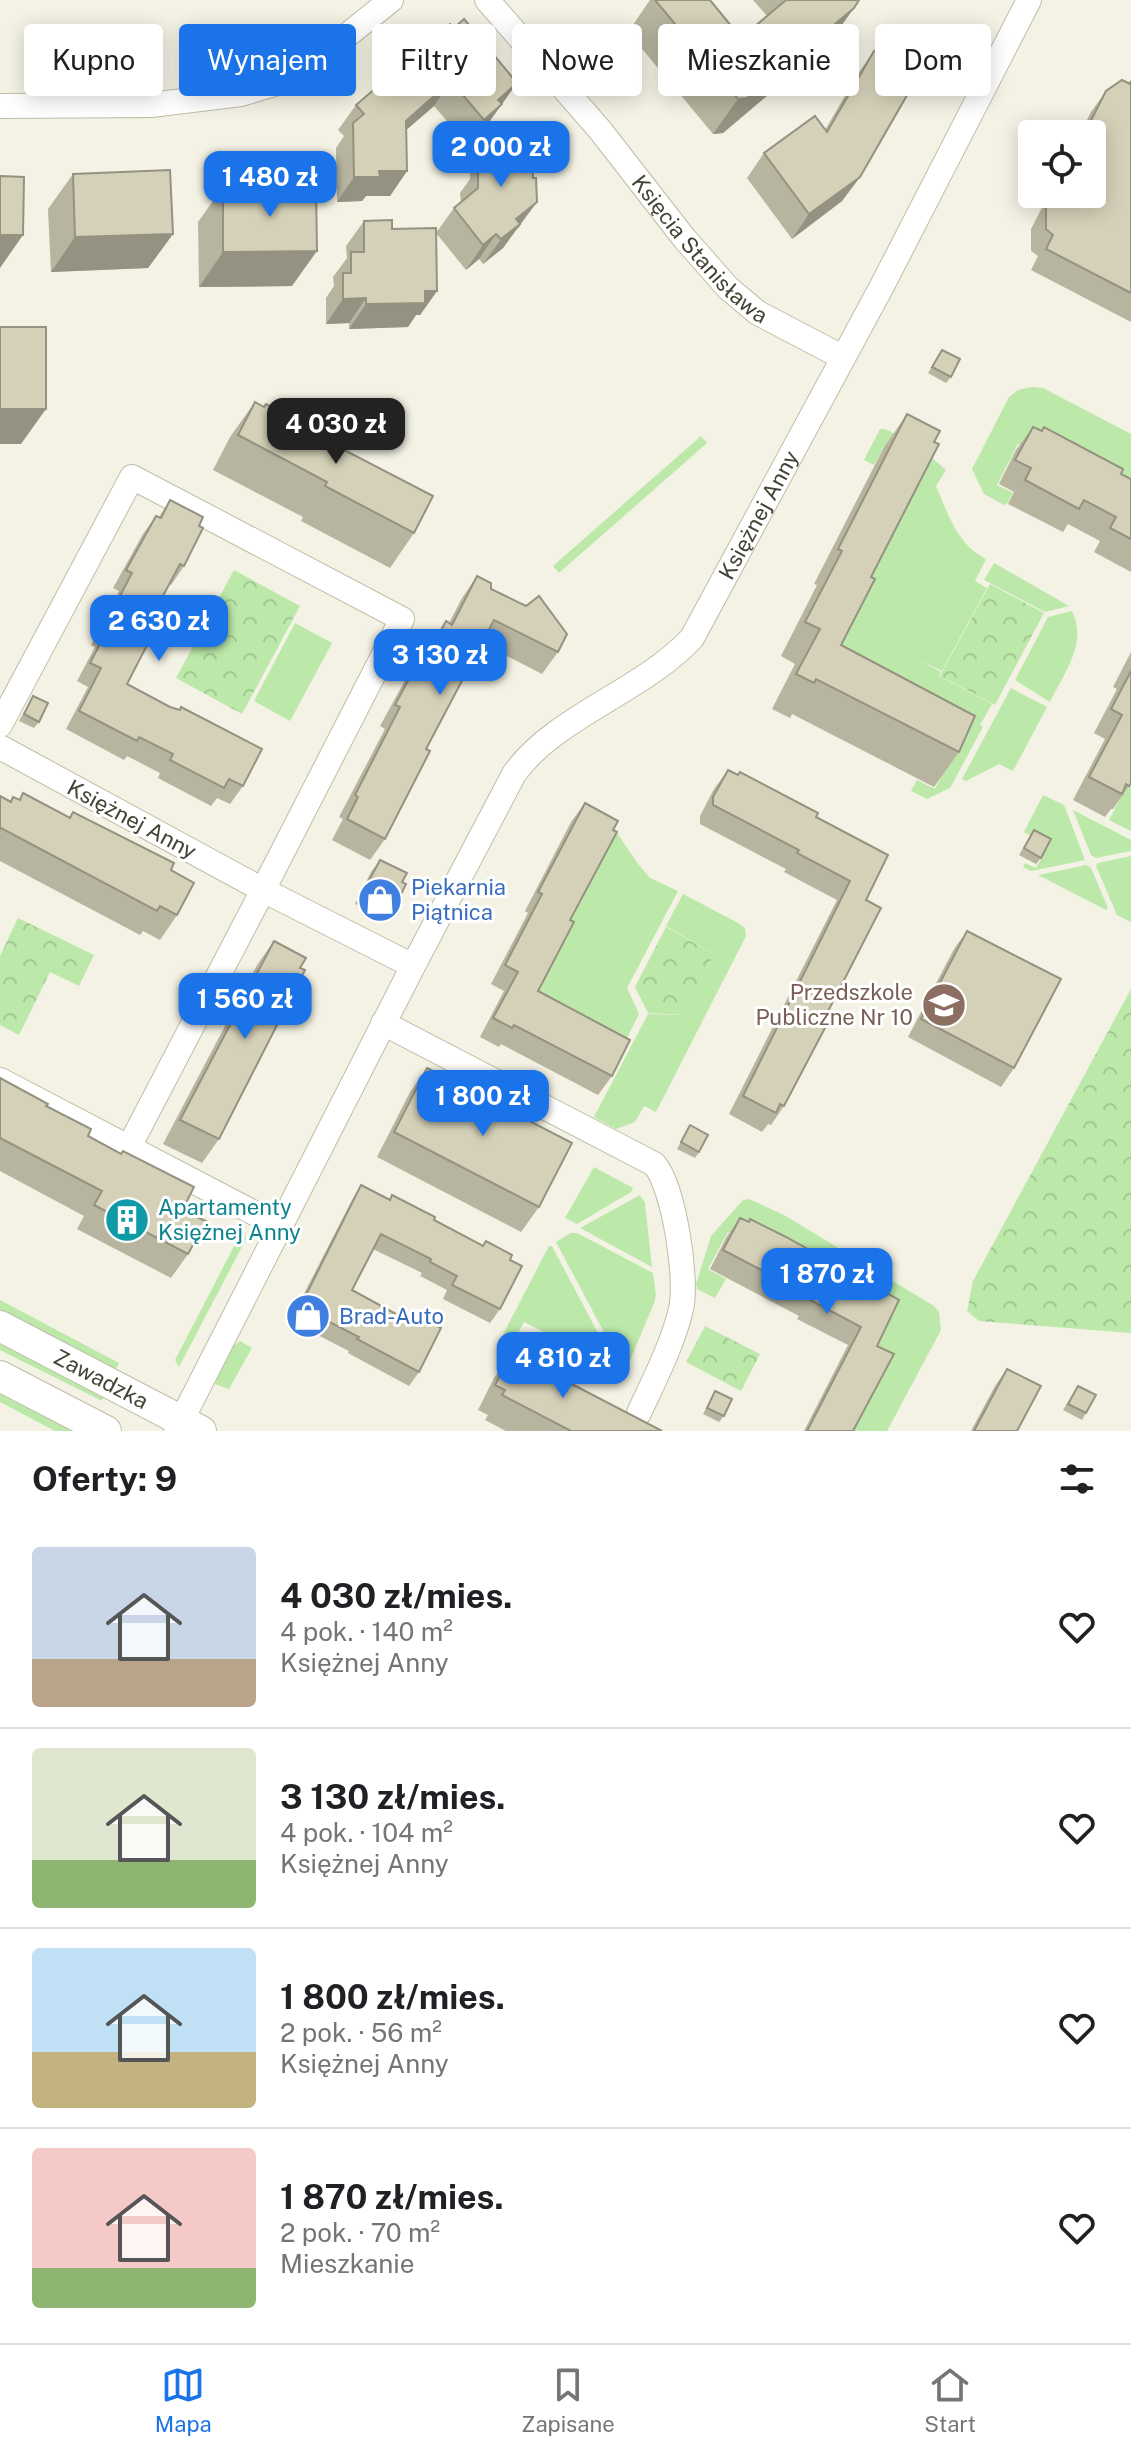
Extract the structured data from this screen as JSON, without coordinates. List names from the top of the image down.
{
  "streets": {
    "street": ["Księcia Stanisława", "Księżnej Anny", "Zawadzka"]
  },
  "crossings": [
    ["Księcia Stanisława", "Księżnej Anny"],
    ["Księżnej Anny", "Zawadzka"]
  ],
  "places": {
    "shop": ["Piekarnia Piątnica", "Brad-Auto"],
    "school or university": ["Przedszkole Publiczne Nr 10"],
    "building": ["Apartamenty Księżnej Anny"]
  },
  "page": {
    "chip": [
      "Kupno",
      "Wynajem",
      "Filtry",
      "Nowe",
      "Mieszkanie",
      "Dom"
    ],
    "price": [
      "2 000 zł",
      "1 480 zł",
      "4 030 zł",
      "2 630 zł",
      "3 130 zł",
      "1 560 zł",
      "1 800 zł",
      "1 870 zł",
      "4 810 zł"
    ],
    "heading": "Oferty: 9",
    "list": [
      {
        "name": "4 030 zł/mies.",
        "note": "4 pok. · 140 m² · Księżnej Anny"
      },
      {
        "name": "3 130 zł/mies.",
        "note": "4 pok. · 104 m² · Księżnej Anny"
      },
      {
        "name": "1 800 zł/mies.",
        "note": "2 pok. · 56 m² · Księżnej Anny"
      },
      {
        "name": "1 870 zł/mies.",
        "note": "2 pok. · 70 m² · Mieszkanie"
      }
    ],
    "tabs": ["Mapa", "Zapisane", "Start"]
  }
}
